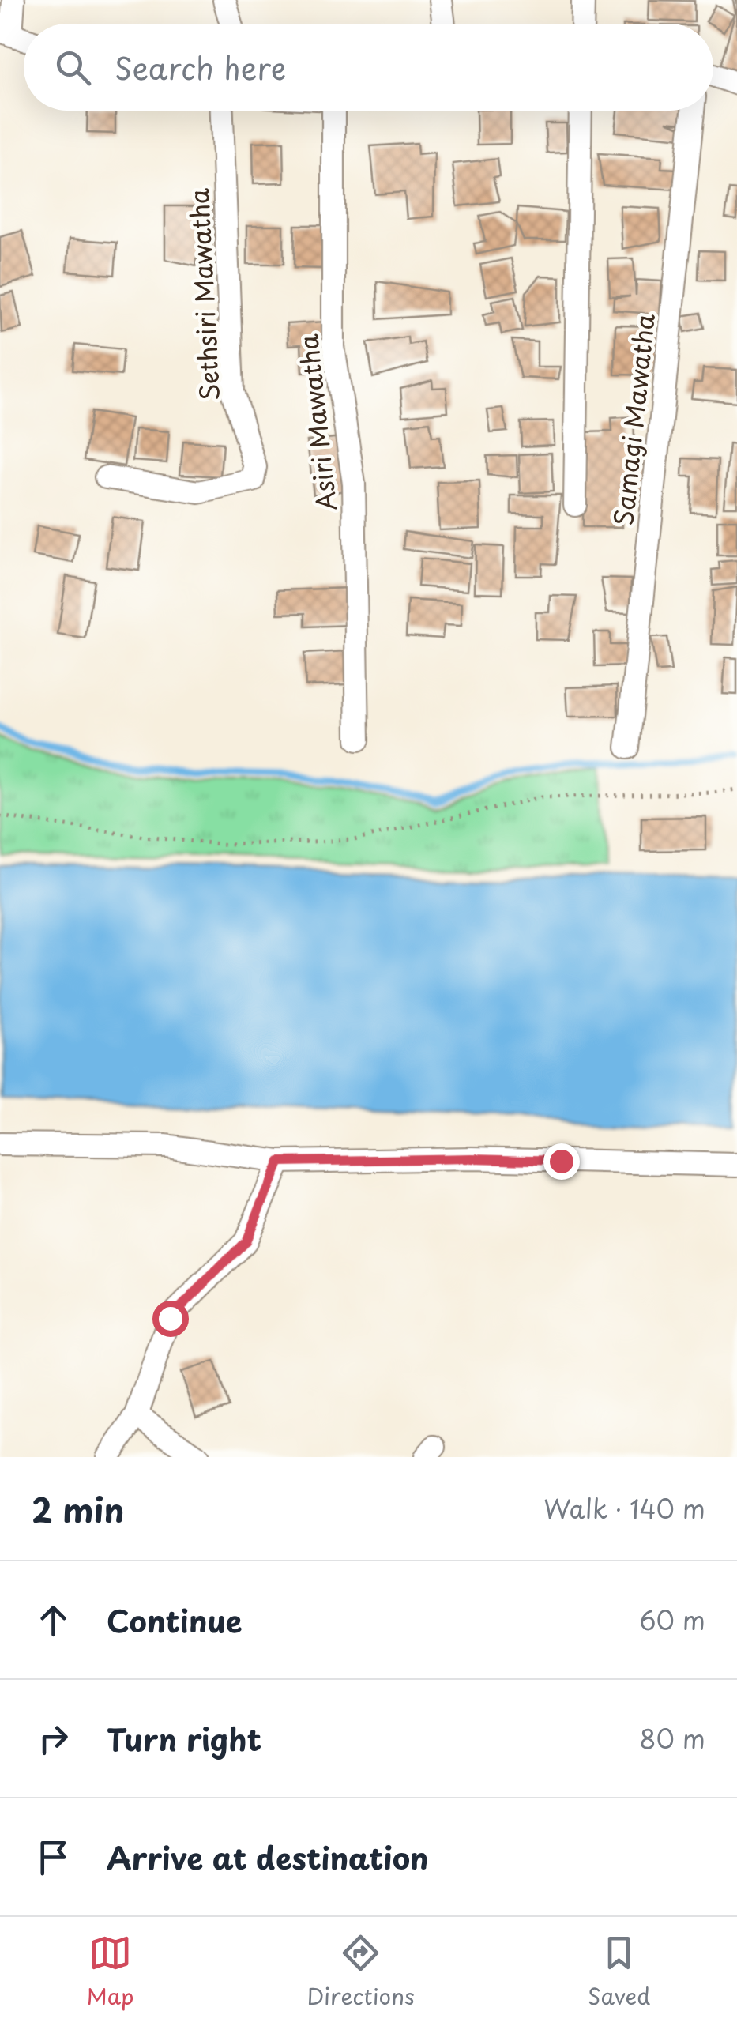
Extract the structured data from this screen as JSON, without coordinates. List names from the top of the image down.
{
  "streets": {
    "street": ["Sethsiri Mawatha", "Samagi Mawatha", "Asiri Mawatha"]
  },
  "page": {
    "search": "Search here",
    "heading": ["2 min", "Walk · 140 m"],
    "list": [
      ["Continue", "60 m"],
      ["Turn right", "80 m"],
      "Arrive at destination"
    ],
    "nav": ["Map", "Directions", "Saved"]
  }
}
